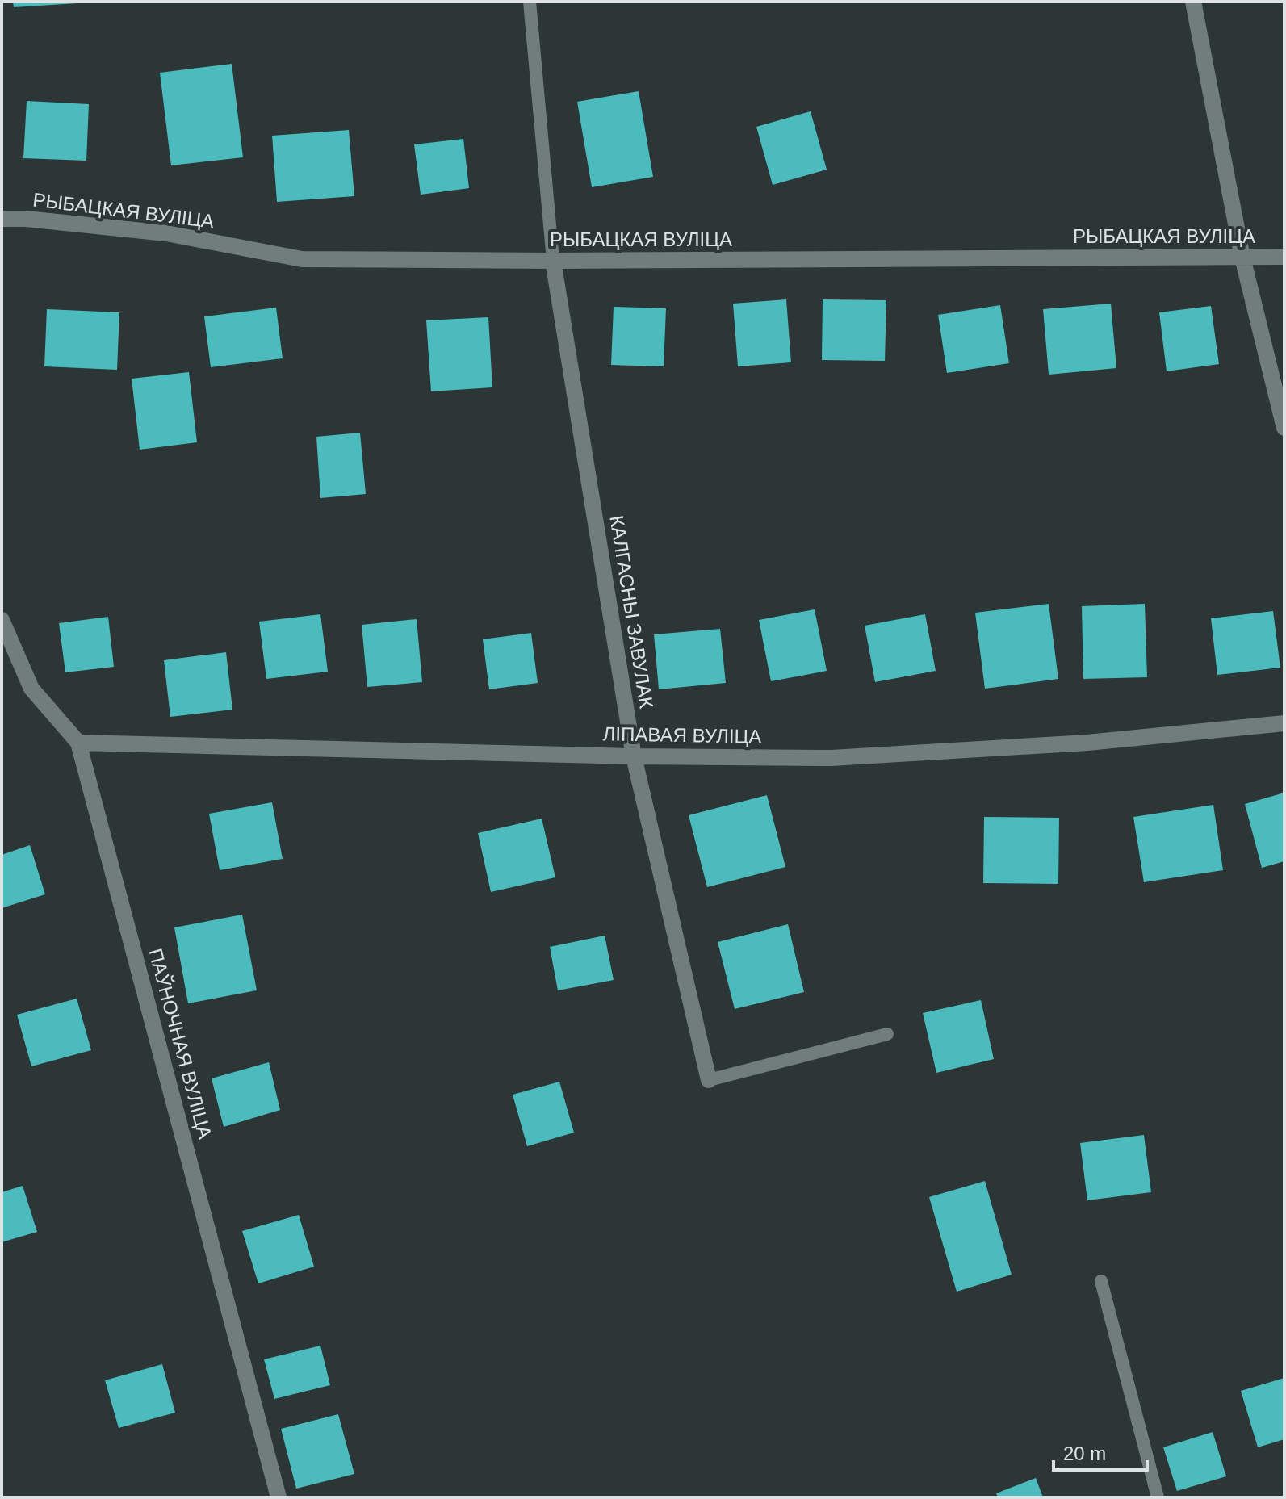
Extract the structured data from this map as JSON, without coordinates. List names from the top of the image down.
{
  "streets": {
    "street": [
      "РЫБАЦКАЯ ВУЛІЦА",
      "КАЛГАСНЫ ЗАВУЛАК",
      "ЛІПАВАЯ ВУЛІЦА",
      "ПАЎНОЧНАЯ ВУЛІЦА"
    ]
  },
  "crossings": [
    ["РЫБАЦКАЯ ВУЛІЦА", "КАЛГАСНЫ ЗАВУЛАК"],
    ["КАЛГАСНЫ ЗАВУЛАК", "ЛІПАВАЯ ВУЛІЦА"],
    ["ЛІПАВАЯ ВУЛІЦА", "ПАЎНОЧНАЯ ВУЛІЦА"]
  ],
  "scale_bar": "20 m"
}
